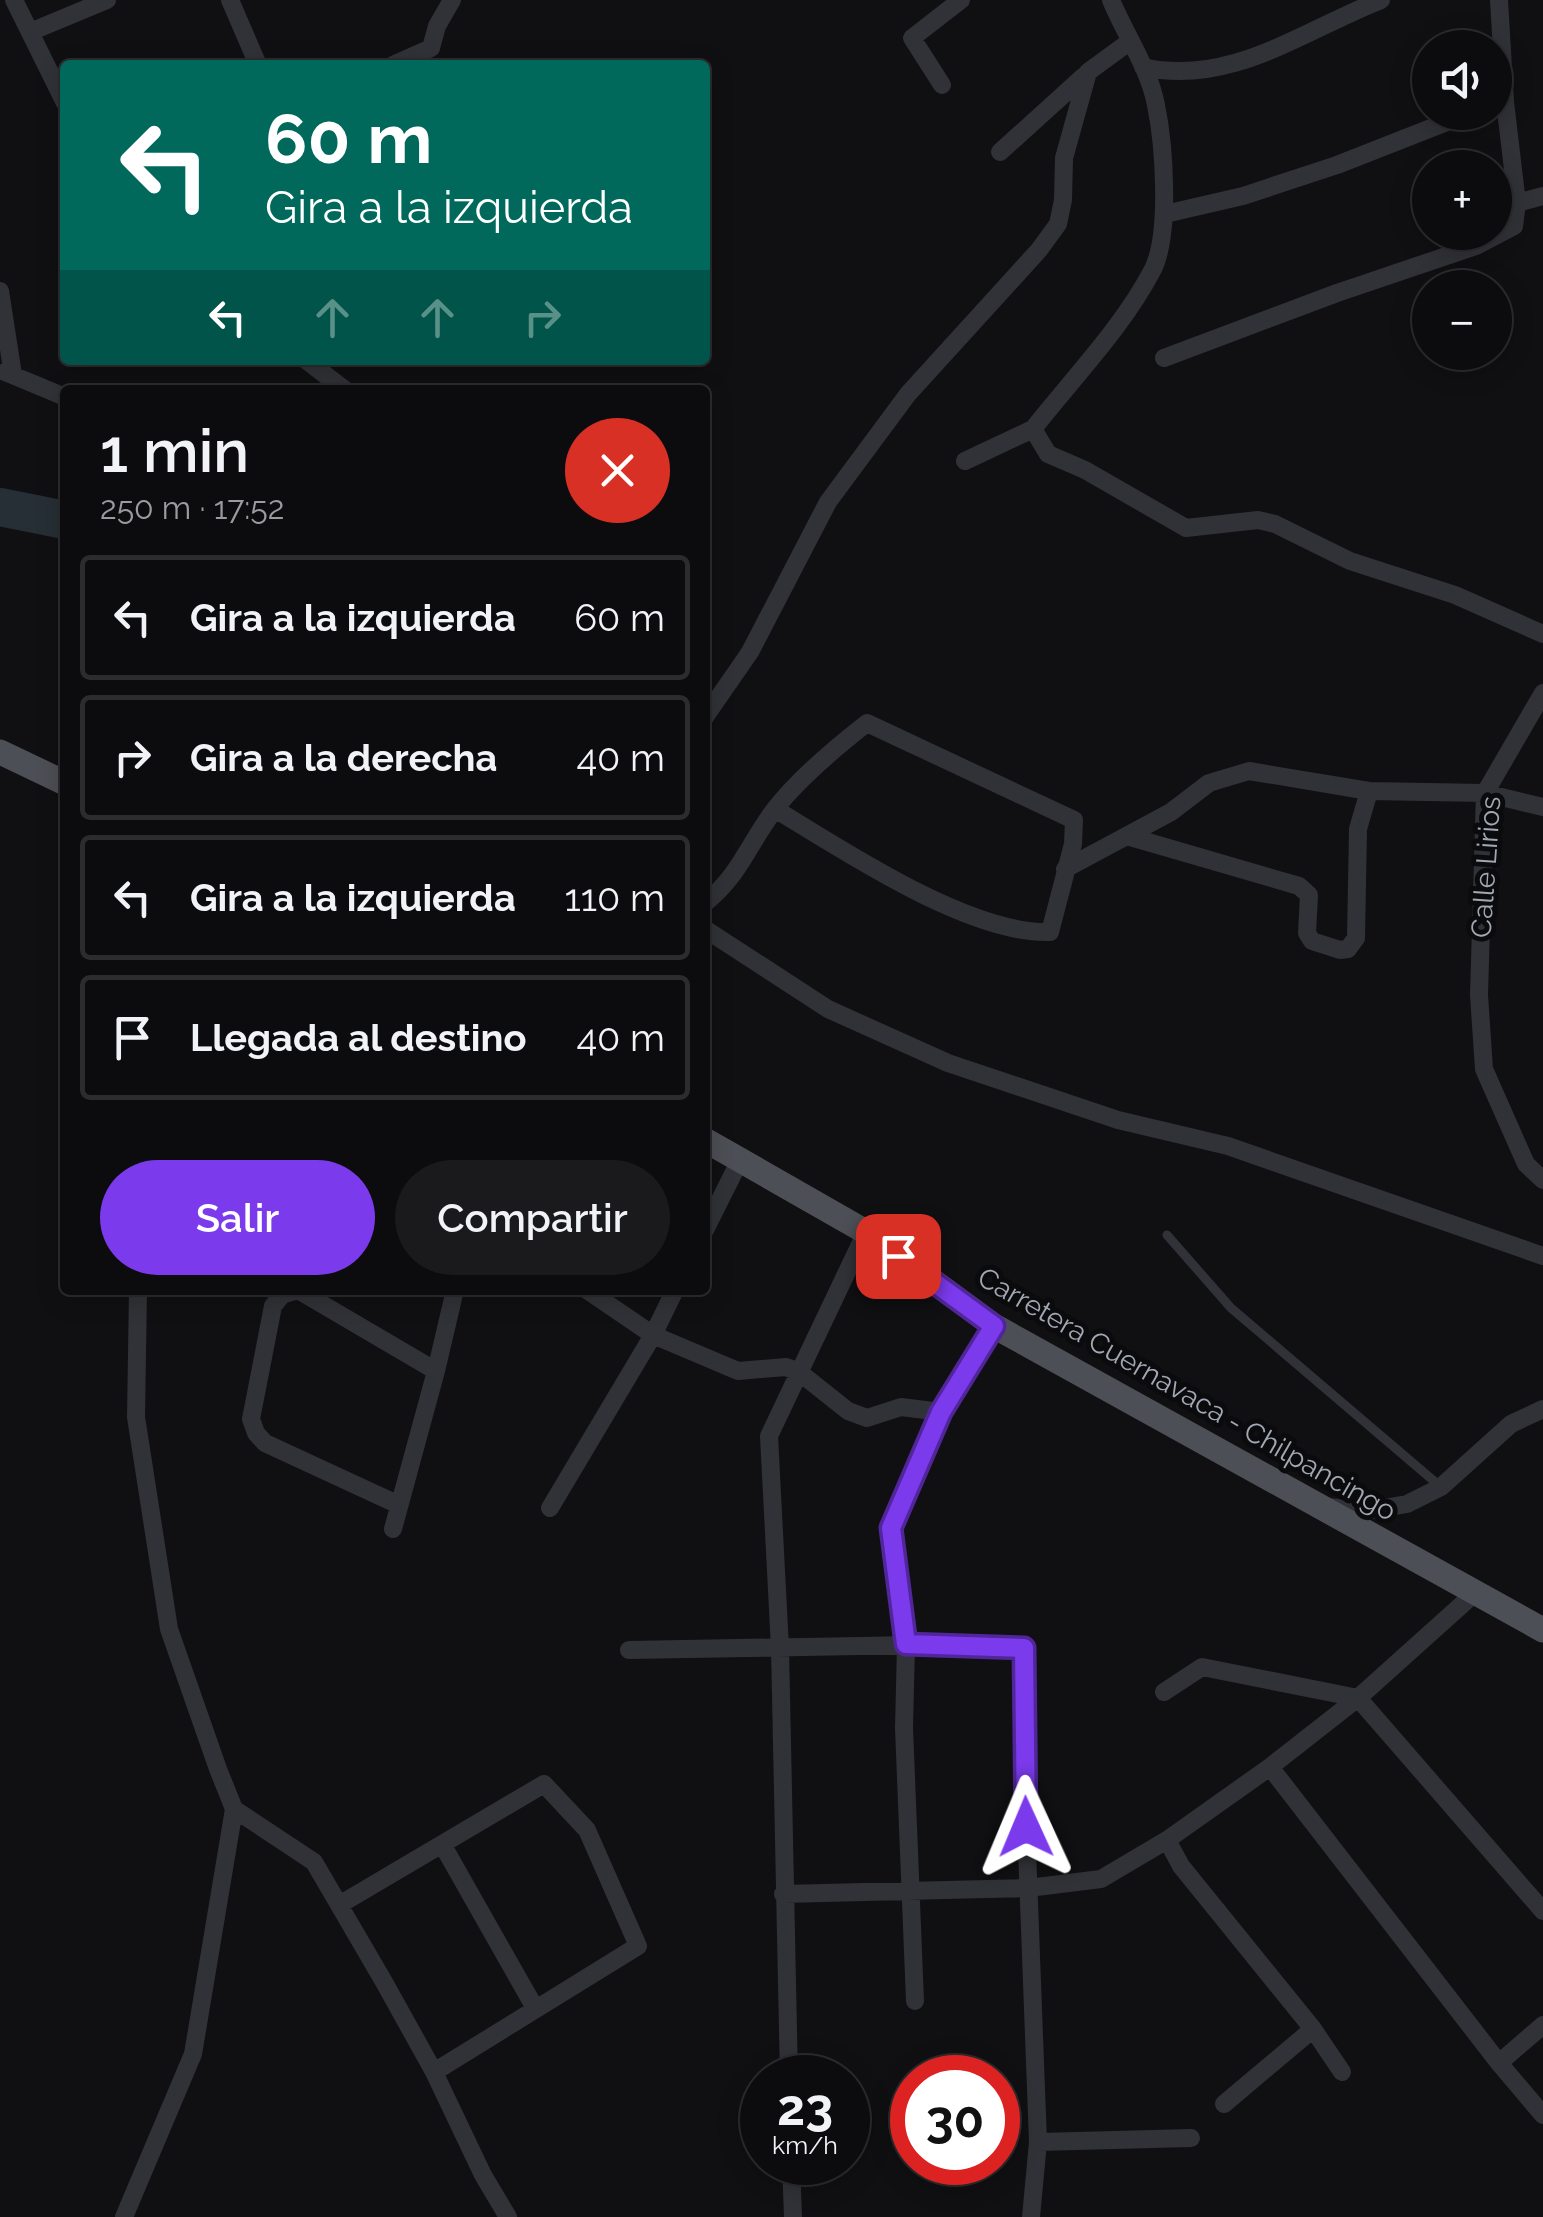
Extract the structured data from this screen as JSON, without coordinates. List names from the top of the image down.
{
  "streets": {
    "main road": ["Carretera Cuernavaca - Chilpancingo"],
    "street": ["Calle Lirios"]
  },
  "page": {
    "map_buttons": ["+", "−"],
    "turn": ["60 m", "Gira a la izquierda"],
    "heading": ["1 min", "250 m · 17:52"],
    "list": [
      {
        "name": "Gira a la izquierda",
        "value": "60 m"
      },
      {
        "name": "Gira a la derecha",
        "value": "40 m"
      },
      {
        "name": "Gira a la izquierda",
        "value": "110 m"
      },
      {
        "name": "Llegada al destino",
        "value": "40 m"
      }
    ],
    "buttons": ["Salir", "Compartir"],
    "speed": "23 km/h",
    "limit": "30"
  }
}
